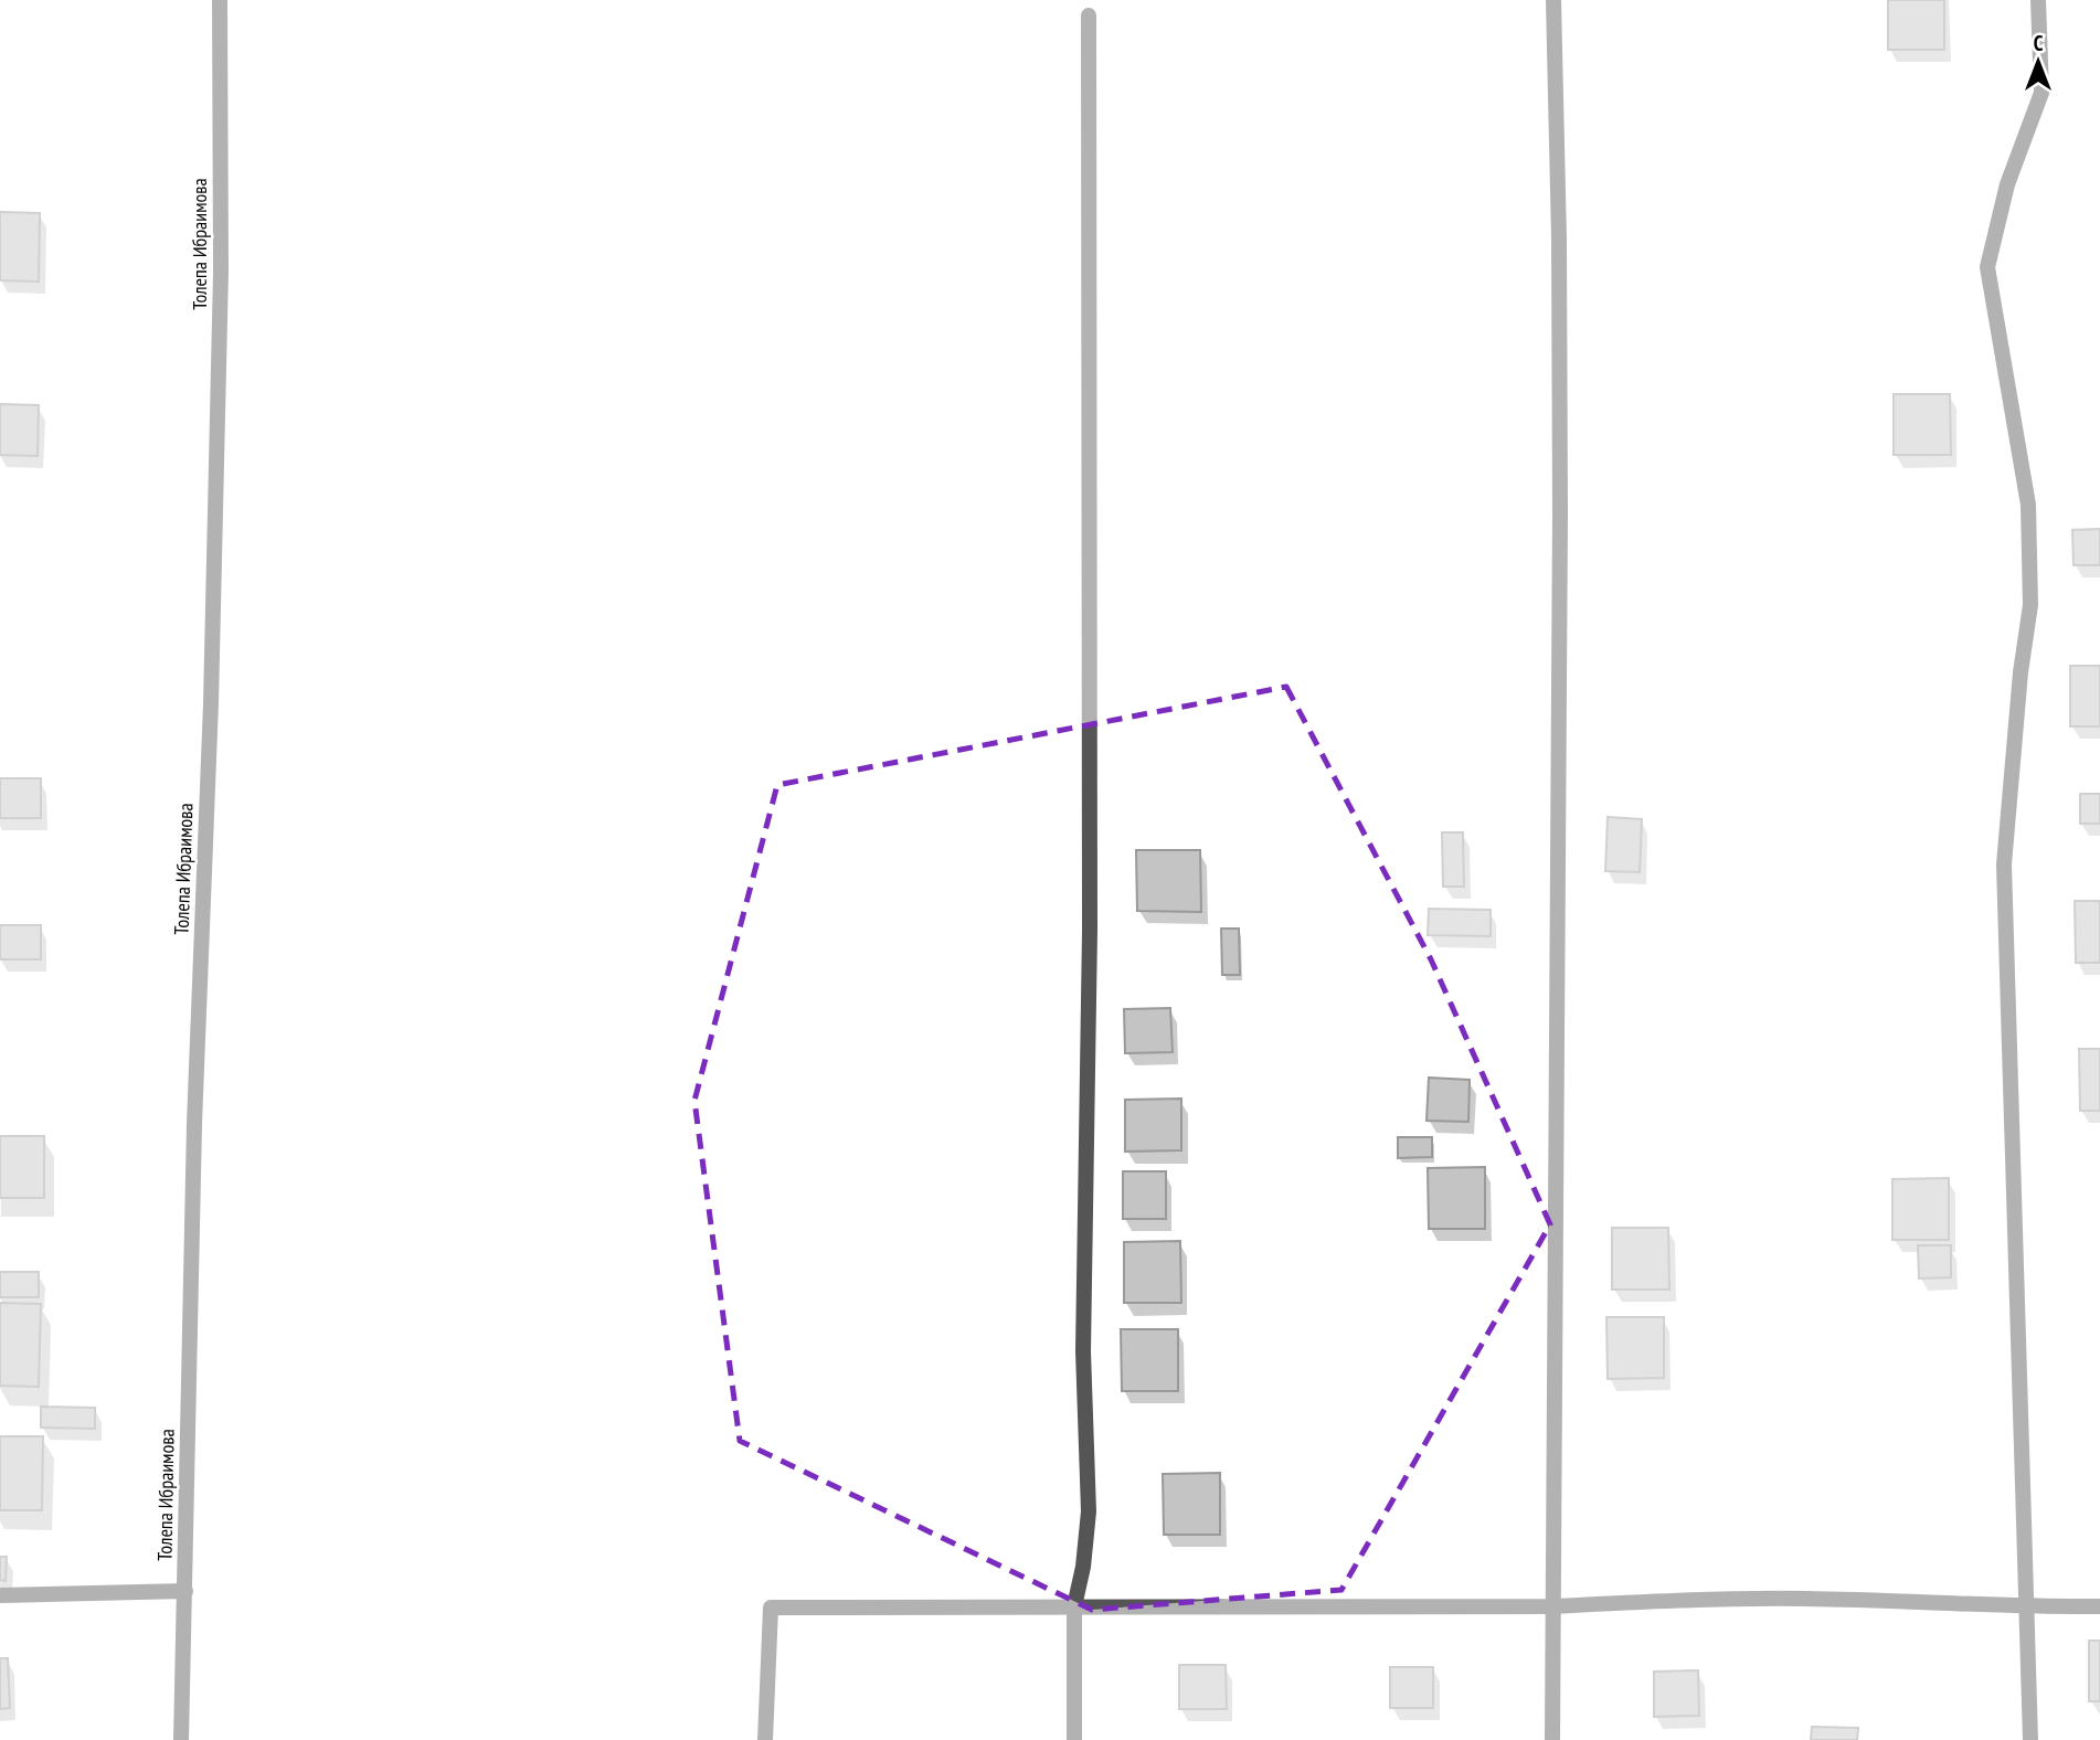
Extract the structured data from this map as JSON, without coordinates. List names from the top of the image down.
{
  "streets": {
    "street": ["Толепа Ибраимова"]
  },
  "north": "top"
}
